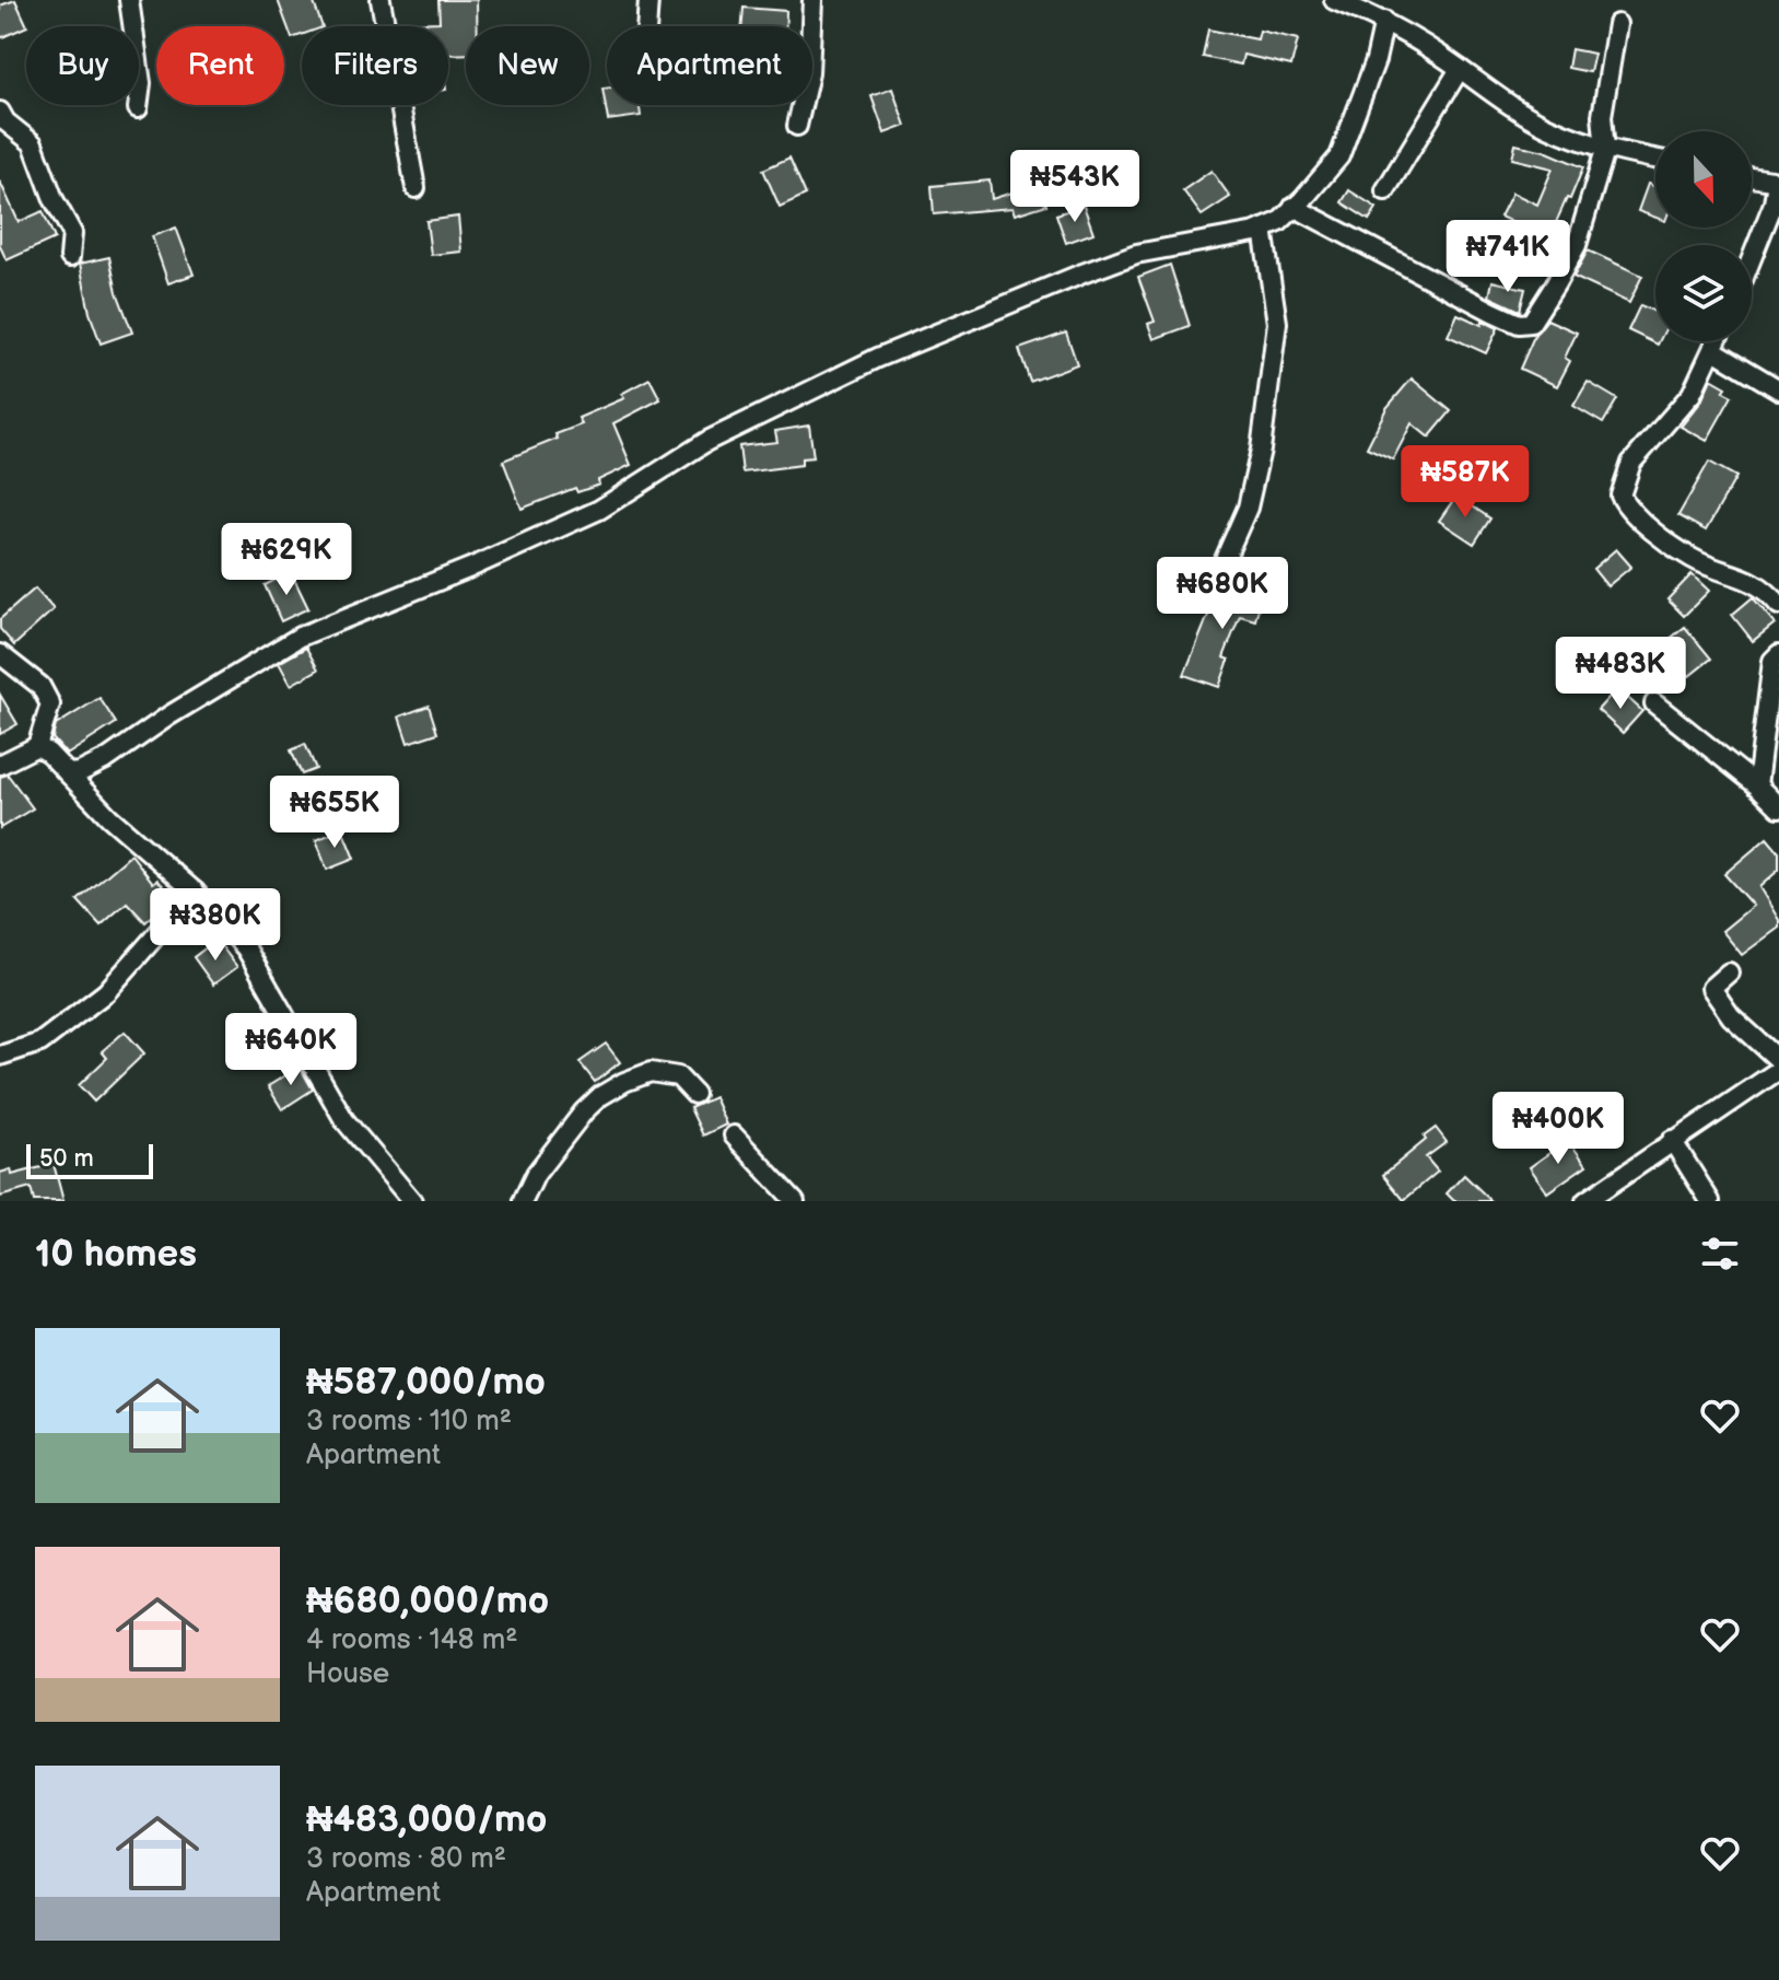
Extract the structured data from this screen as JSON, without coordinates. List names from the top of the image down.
{
  "scale_bar": "50 m",
  "north": "bottom",
  "page": {
    "chip": [
      "Buy",
      "Rent",
      "Filters",
      "New",
      "Apartment"
    ],
    "price": [
      "₦543K",
      "₦741K",
      "₦587K",
      "₦629K",
      "₦680K",
      "₦483K",
      "₦655K",
      "₦380K",
      "₦640K",
      "₦400K"
    ],
    "scale": "50 m",
    "heading": "10 homes",
    "list": [
      {
        "name": "₦587,000/mo",
        "note": "3 rooms · 110 m² · Apartment"
      },
      {
        "name": "₦680,000/mo",
        "note": "4 rooms · 148 m² · House"
      },
      {
        "name": "₦483,000/mo",
        "note": "3 rooms · 80 m² · Apartment"
      }
    ]
  }
}
